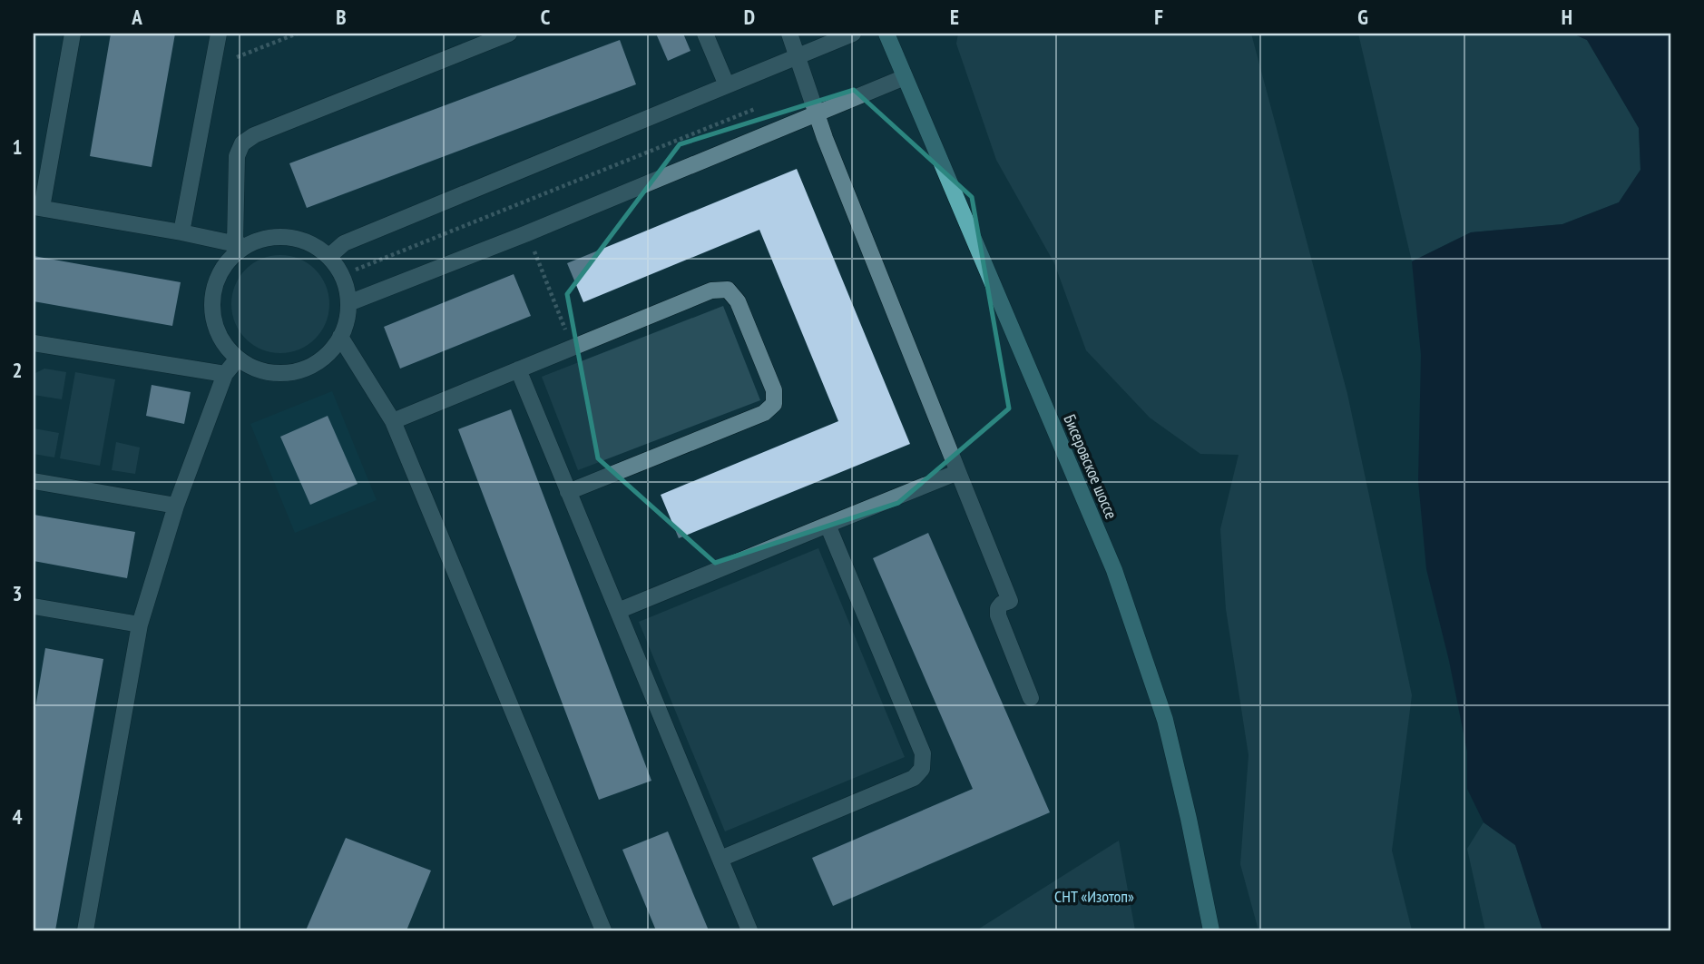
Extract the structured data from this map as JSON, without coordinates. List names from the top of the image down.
{
  "streets": {
    "main road": ["Бисеровское шоссе"]
  },
  "parks": ["СНТ «Изотоп»"],
  "grid": {
    "columns": [
      "A",
      "B",
      "C",
      "D",
      "E",
      "F",
      "G",
      "H"
    ],
    "rows": [
      "1",
      "2",
      "3",
      "4"
    ]
  }
}
